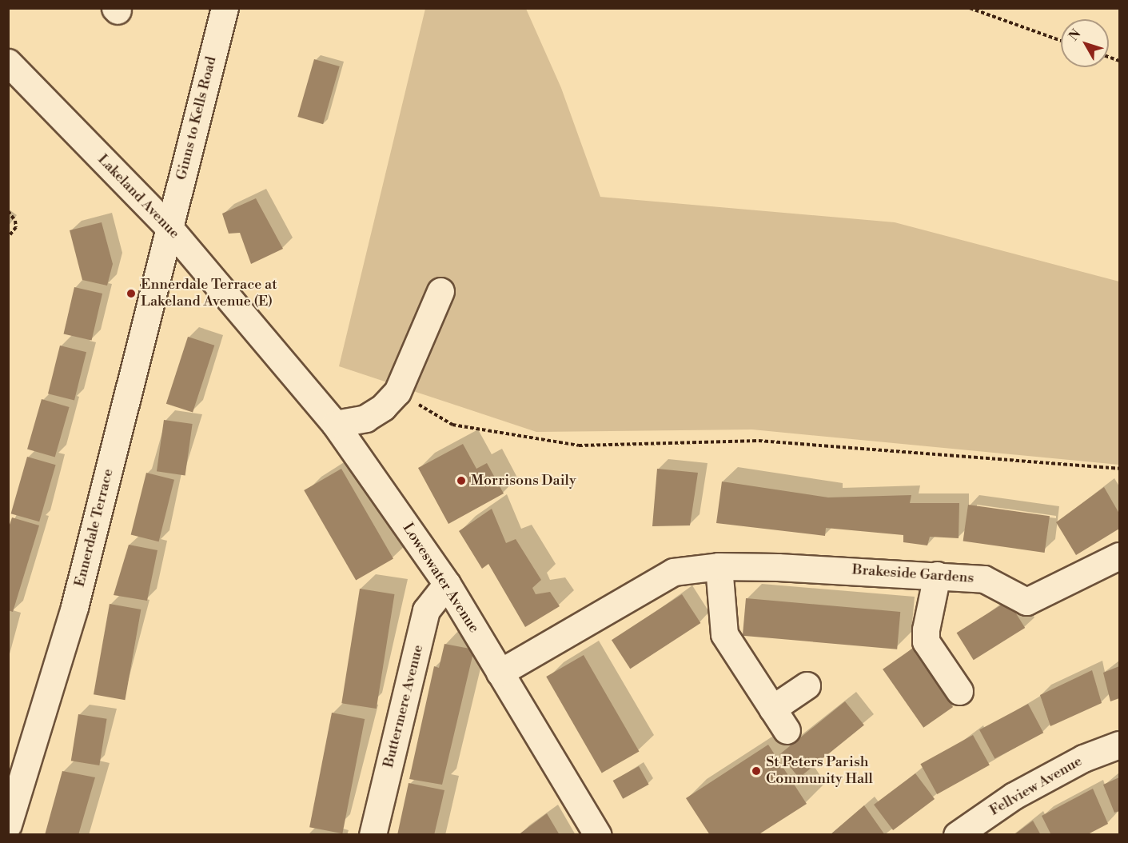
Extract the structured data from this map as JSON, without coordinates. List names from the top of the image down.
{
  "streets": {
    "street": [
      "Ginns to Kells Road",
      "Lakeland Avenue",
      "Ennerdale Terrace",
      "Brakeside Gardens",
      "Loweswater Avenue",
      "Buttermere Avenue",
      "Fellview Avenue"
    ]
  },
  "crossings": [
    ["Ginns to Kells Road", "Lakeland Avenue"],
    ["Ginns to Kells Road", "Ennerdale Terrace"],
    ["Lakeland Avenue", "Ennerdale Terrace"],
    ["Lakeland Avenue", "Loweswater Avenue"],
    ["Brakeside Gardens", "Loweswater Avenue"],
    ["Loweswater Avenue", "Buttermere Avenue"]
  ],
  "places": ["Ennerdale Terrace at Lakeland Avenue (E)", "Morrisons Daily", "St Peters Parish Community Hall"],
  "north": "top left"
}
